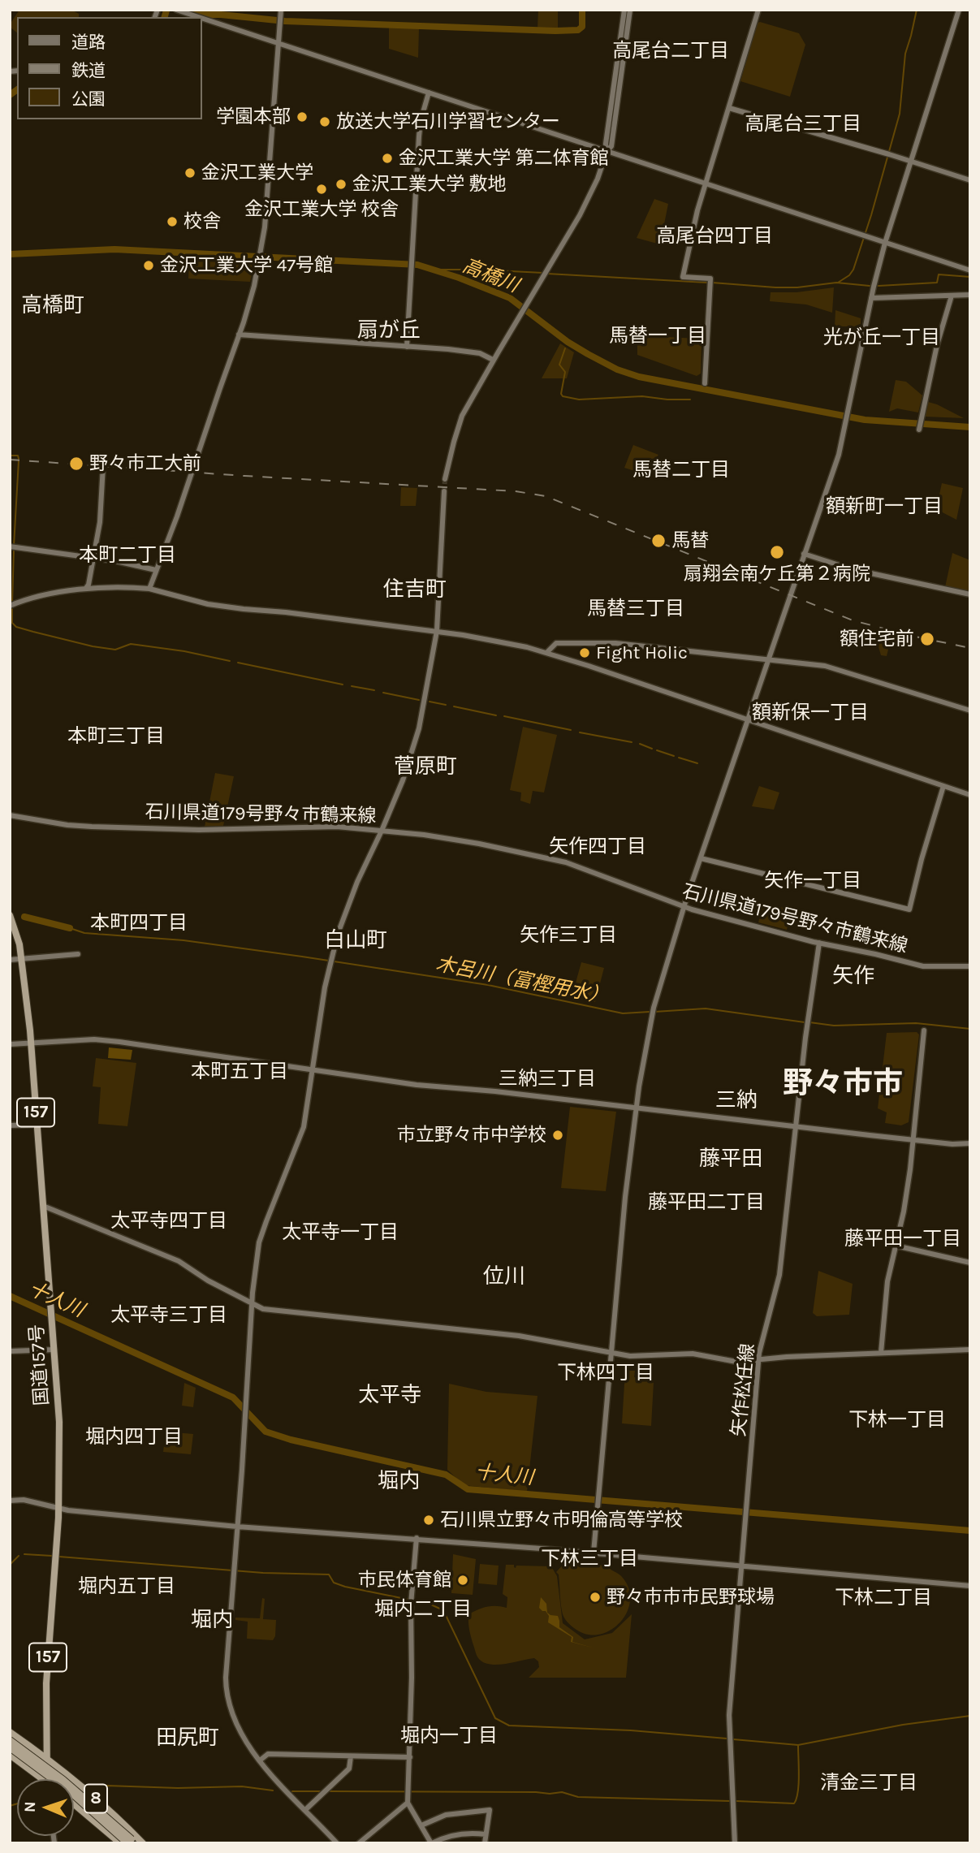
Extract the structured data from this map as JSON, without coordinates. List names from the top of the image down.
{
  "streets": {
    "highway": ["157", "国道157号", "8"],
    "street": ["石川県道179号野々市鶴来線", "矢作松任線"]
  },
  "crossings": [
    ["石川県道179号野々市鶴来線", "矢作松任線"],
    ["国道157号", "8"]
  ],
  "districts": [
    "高尾台二丁目",
    "高尾台三丁目",
    "高尾台四丁目",
    "高橋町",
    "扇が丘",
    "馬替一丁目",
    "光が丘一丁目",
    "馬替二丁目",
    "額新町一丁目",
    "本町二丁目",
    "住吉町",
    "馬替三丁目",
    "額新保一丁目",
    "本町三丁目",
    "菅原町",
    "矢作四丁目",
    "矢作一丁目",
    "本町四丁目",
    "矢作三丁目",
    "白山町",
    "矢作",
    "本町五丁目",
    "三納三丁目",
    "野々市市",
    "三納",
    "藤平田",
    "藤平田二丁目",
    "太平寺四丁目",
    "太平寺一丁目",
    "藤平田一丁目",
    "位川",
    "太平寺三丁目",
    "下林四丁目",
    "太平寺",
    "下林一丁目",
    "堀内四丁目",
    "堀内",
    "下林三丁目",
    "堀内五丁目",
    "下林二丁目",
    "堀内二丁目",
    "堀内",
    "堀内一丁目",
    "田尻町",
    "清金三丁目"
  ],
  "water": ["高橋川", "木呂川（富樫用水）", "十人川"],
  "places": [
    "学園本部",
    "放送大学石川学習センター",
    "金沢工業大学 第二体育館",
    "金沢工業大学",
    "金沢工業大学 敷地",
    "金沢工業大学 校舎",
    "校舎",
    "金沢工業大学 47号館",
    "野々市工大前",
    "馬替",
    "扇翔会南ケ丘第２病院",
    "額住宅前",
    "Fight Holic",
    "市立野々市中学校",
    "石川県立野々市明倫高等学校",
    "市民体育館",
    "野々市市市民野球場"
  ],
  "legend": ["道路", "鉄道", "公園"],
  "north": "left"
}
